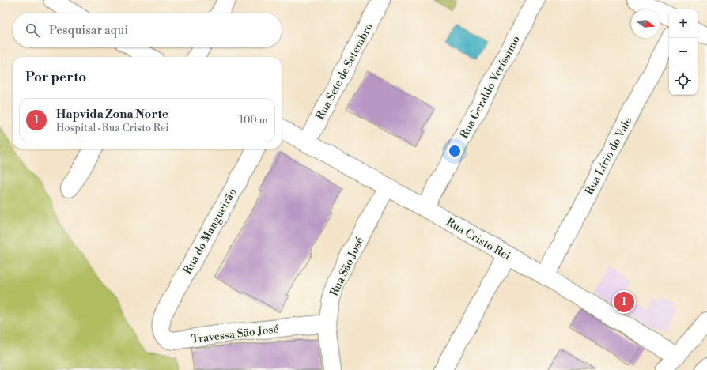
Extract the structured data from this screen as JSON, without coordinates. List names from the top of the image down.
{
  "streets": {
    "main road": [
      "Rua Sete de Setembro",
      "Rua Geraldo Veríssimo",
      "Rua Lírio do Vale",
      "Rua do Mangueirão",
      "Rua Cristo Rei",
      "Rua São José",
      "Travessa São José"
    ]
  },
  "crossings": [
    ["Rua Sete de Setembro", "Rua Cristo Rei"],
    ["Rua Geraldo Veríssimo", "Rua Cristo Rei"],
    ["Rua Lírio do Vale", "Rua Cristo Rei"],
    ["Rua do Mangueirão", "Travessa São José"],
    ["Rua Cristo Rei", "Rua São José"],
    ["Rua São José", "Travessa São José"]
  ],
  "north": "right",
  "page": {
    "map_buttons": ["+", "−"],
    "search": "Pesquisar aqui",
    "heading": "Por perto",
    "list": [
      {
        "mark": "1",
        "name": "Hapvida Zona Norte",
        "note": "Hospital · Rua Cristo Rei",
        "value": "100 m"
      }
    ],
    "pins": "1"
  }
}
